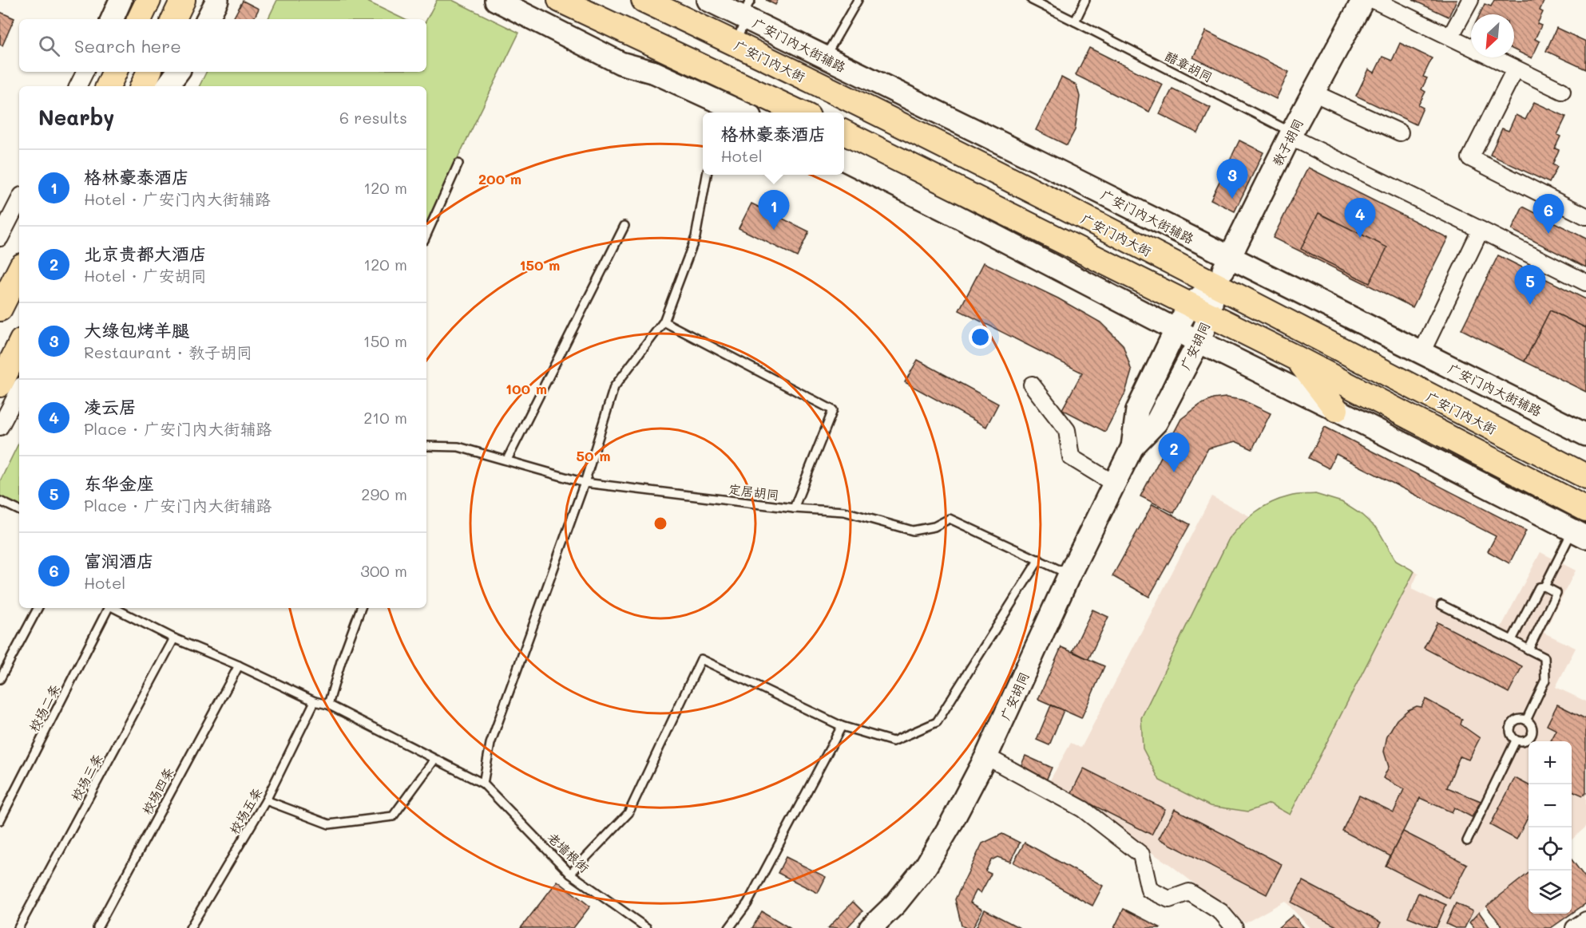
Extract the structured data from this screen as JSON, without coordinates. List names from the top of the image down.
{
  "streets": {
    "main road": ["广安门内大街"],
    "street": ["广安门内大街辅路", "教子胡同", "广安胡同"],
    "lane": [
      "醋章胡同",
      "定居胡同",
      "校场二条",
      "校场三条",
      "校场四条",
      "校场五条",
      "老墙根街"
    ]
  },
  "crossings": [
    ["广安门内大街辅路", "教子胡同"],
    ["广安门内大街", "教子胡同"],
    ["醋章胡同", "教子胡同"],
    ["广安胡同", "定居胡同"],
    ["校场三条", "老墙根街"],
    ["校场四条", "老墙根街"],
    ["校场五条", "老墙根街"]
  ],
  "north": "bottom left",
  "page": {
    "search": "Search here",
    "heading": ["Nearby", "6 results"],
    "popup": ["格林豪泰酒店", "Hotel"],
    "list": [
      {
        "mark": "1",
        "name": "格林豪泰酒店",
        "note": "Hotel · 广安门内大街辅路",
        "value": "120 m"
      },
      {
        "mark": "2",
        "name": "北京贵都大酒店",
        "note": "Hotel · 广安胡同",
        "value": "120 m"
      },
      {
        "mark": "3",
        "name": "大绿包烤羊腿",
        "note": "Restaurant · 教子胡同",
        "value": "150 m"
      },
      {
        "mark": "4",
        "name": "凌云居",
        "note": "Place · 广安门内大街辅路",
        "value": "210 m"
      },
      {
        "mark": "5",
        "name": "东华金座",
        "note": "Place · 广安门内大街辅路",
        "value": "290 m"
      },
      {
        "mark": "6",
        "name": "富润酒店",
        "note": "Hotel",
        "value": "300 m"
      }
    ],
    "pins": [
      "3",
      "1",
      "6",
      "4",
      "5",
      "2"
    ],
    "map_buttons": ["+", "−"]
  },
  "rings": [
    "200 m",
    "150 m",
    "100 m",
    "50 m"
  ]
}
